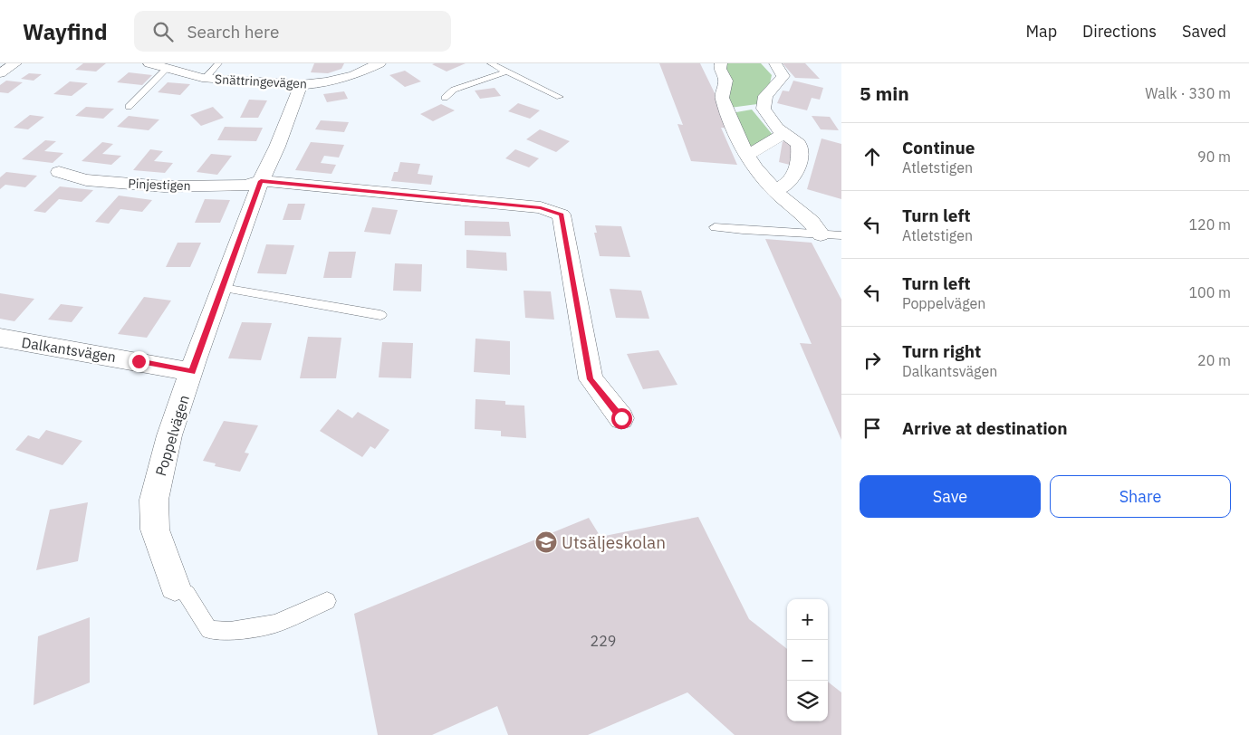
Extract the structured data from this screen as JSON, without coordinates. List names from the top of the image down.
{
  "streets": {
    "street": [
      "Snättringevägen",
      "Pinjestigen",
      "Dalkantsvägen",
      "Poppelvägen"
    ]
  },
  "crossings": [
    ["Snättringevägen", "Poppelvägen"],
    ["Pinjestigen", "Poppelvägen"],
    ["Dalkantsvägen", "Poppelvägen"]
  ],
  "places": {
    "school or university": ["Utsäljeskolan"]
  },
  "house_numbers": ["229"],
  "page": {
    "header": "Wayfind",
    "search": "Search here",
    "nav": ["Map", "Directions", "Saved"],
    "heading": ["5 min", "Walk · 330 m"],
    "list": [
      ["Continue", "Atletstigen", "90 m"],
      ["Turn left", "Atletstigen", "120 m"],
      ["Turn left", "Poppelvägen", "100 m"],
      ["Turn right", "Dalkantsvägen", "20 m"],
      "Arrive at destination"
    ],
    "buttons": ["Save", "Share"],
    "map_buttons": ["+", "−"]
  }
}
